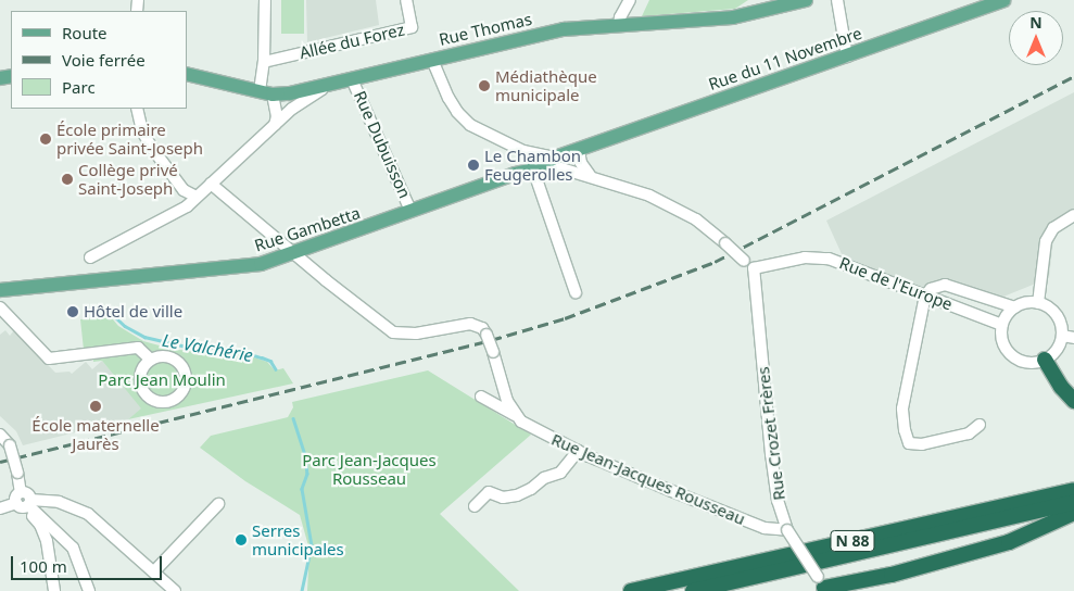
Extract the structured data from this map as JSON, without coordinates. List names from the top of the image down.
{
  "streets": {
    "highway": ["N 88"],
    "main road": ["Rue Thomas", "Rue du 11 Novembre", "Rue Gambetta"],
    "street": [
      "Allée du Forez",
      "Rue Dubuisson",
      "Rue de l'Europe",
      "Rue Crozet Frères",
      "Rue Jean-Jacques Rousseau"
    ]
  },
  "crossings": [
    ["Rue Thomas", "Rue Dubuisson"],
    ["Rue du 11 Novembre", "Rue Gambetta"],
    ["Rue Dubuisson", "Rue Gambetta"],
    ["Rue de l'Europe", "Rue Crozet Frères"],
    ["Rue Crozet Frères", "Rue Jean-Jacques Rousseau"]
  ],
  "water": ["Le Valchérie"],
  "parks": ["Parc Jean Moulin", "Parc Jean-Jacques Rousseau"],
  "places": [
    "Médiathèque municipale",
    "École primaire privée Saint-Joseph",
    "Le Chambon Feugerolles",
    "Collège privé Saint-Joseph",
    "Hôtel de ville",
    "École maternelle Jaurès",
    "Serres municipales"
  ],
  "legend": ["Route", "Voie ferrée", "Parc"],
  "scale_bar": "100 m",
  "north": "top"
}
